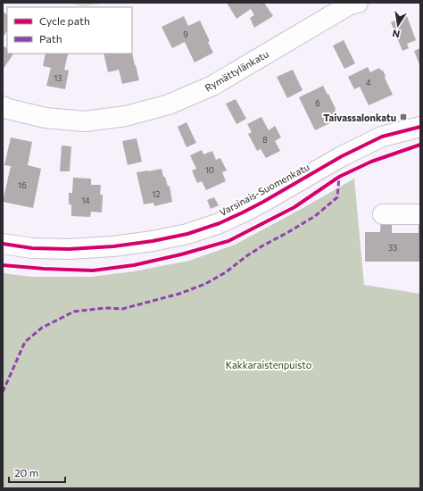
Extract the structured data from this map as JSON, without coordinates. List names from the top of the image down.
{
  "streets": {
    "street": ["Rymättylänkatu", "Varsinais-Suomenkatu"]
  },
  "parks": ["Kakkaraistenpuisto"],
  "places": {
    "transit": ["Taivassalonkatu"]
  },
  "house_numbers": [
    "9",
    "13",
    "4",
    "6",
    "8",
    "10",
    "16",
    "12",
    "14",
    "33"
  ],
  "legend": ["Cycle path", "Path"],
  "scale_bar": "20 m",
  "north": "bottom"
}
